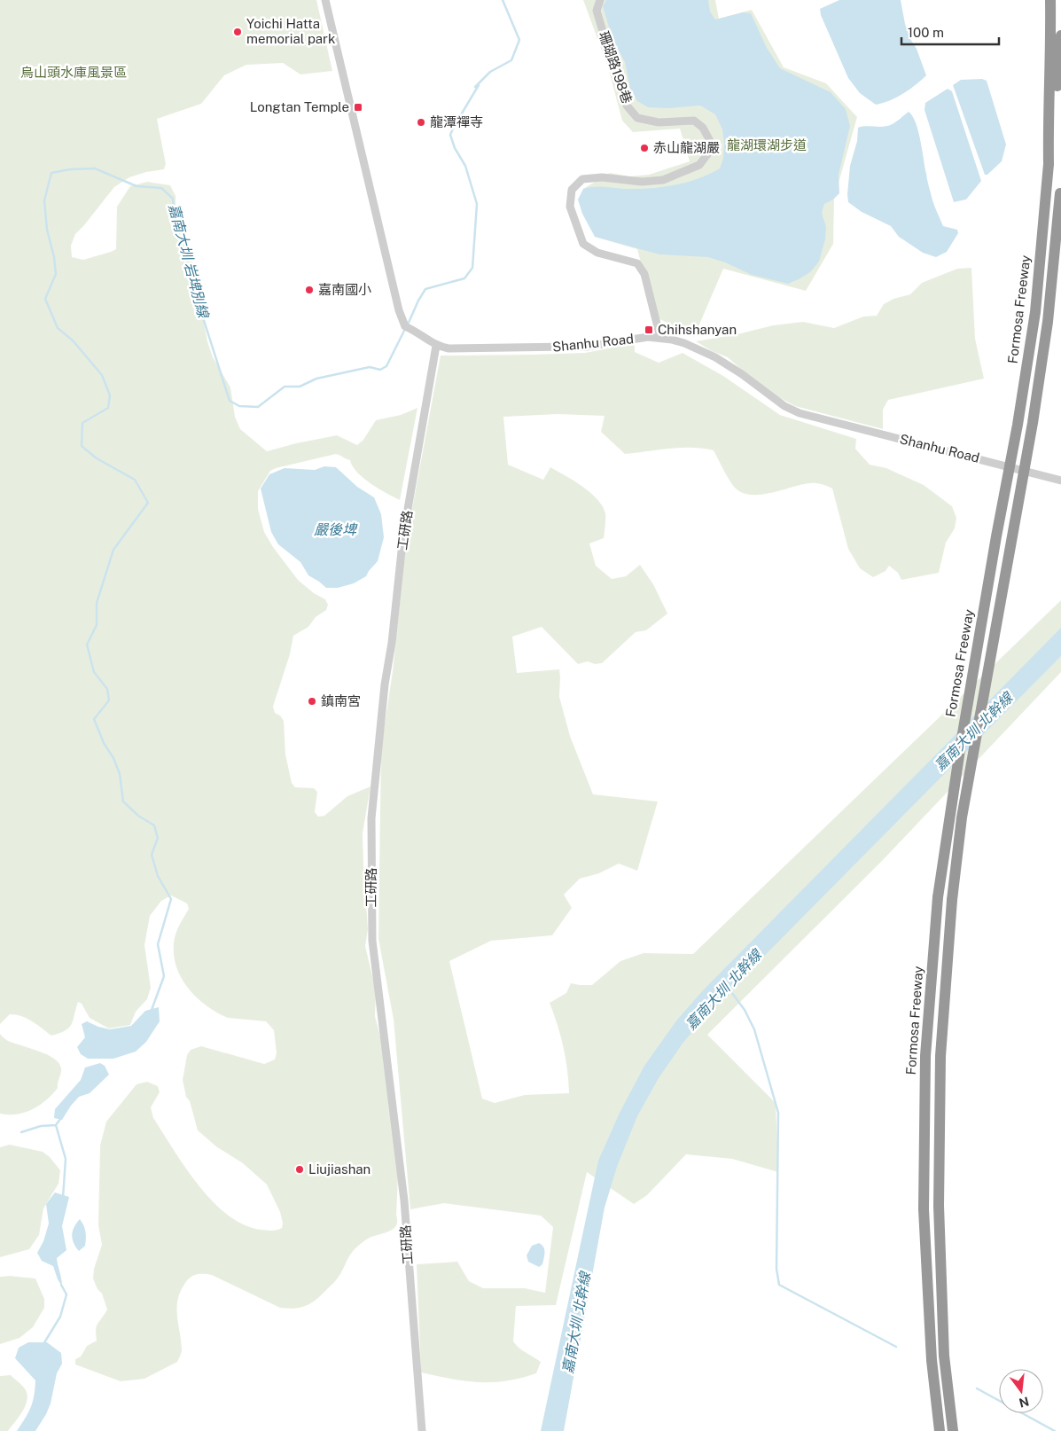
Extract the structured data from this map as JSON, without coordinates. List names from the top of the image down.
{
  "streets": {
    "highway": ["Formosa Freeway"],
    "street": ["珊瑚路198巷", "Shanhu Road", "工研路"]
  },
  "crossings": [
    ["珊瑚路198巷", "Shanhu Road"],
    ["Shanhu Road", "工研路"]
  ],
  "water": ["嘉南大圳 岩埤別線", "嚴後埤", "嘉南大圳 北幹線"],
  "parks": ["烏山頭水庫風景區", "龍湖環湖步道"],
  "places": {
    "other": [
      "Yoichi Hatta memorial park",
      "龍潭禪寺",
      "赤山龍湖嚴",
      "嘉南國小",
      "鎮南宮",
      "Liujiashan"
    ],
    "transit": ["Longtan Temple", "Chihshanyan"]
  },
  "scale_bar": "100 m",
  "north": "bottom"
}
